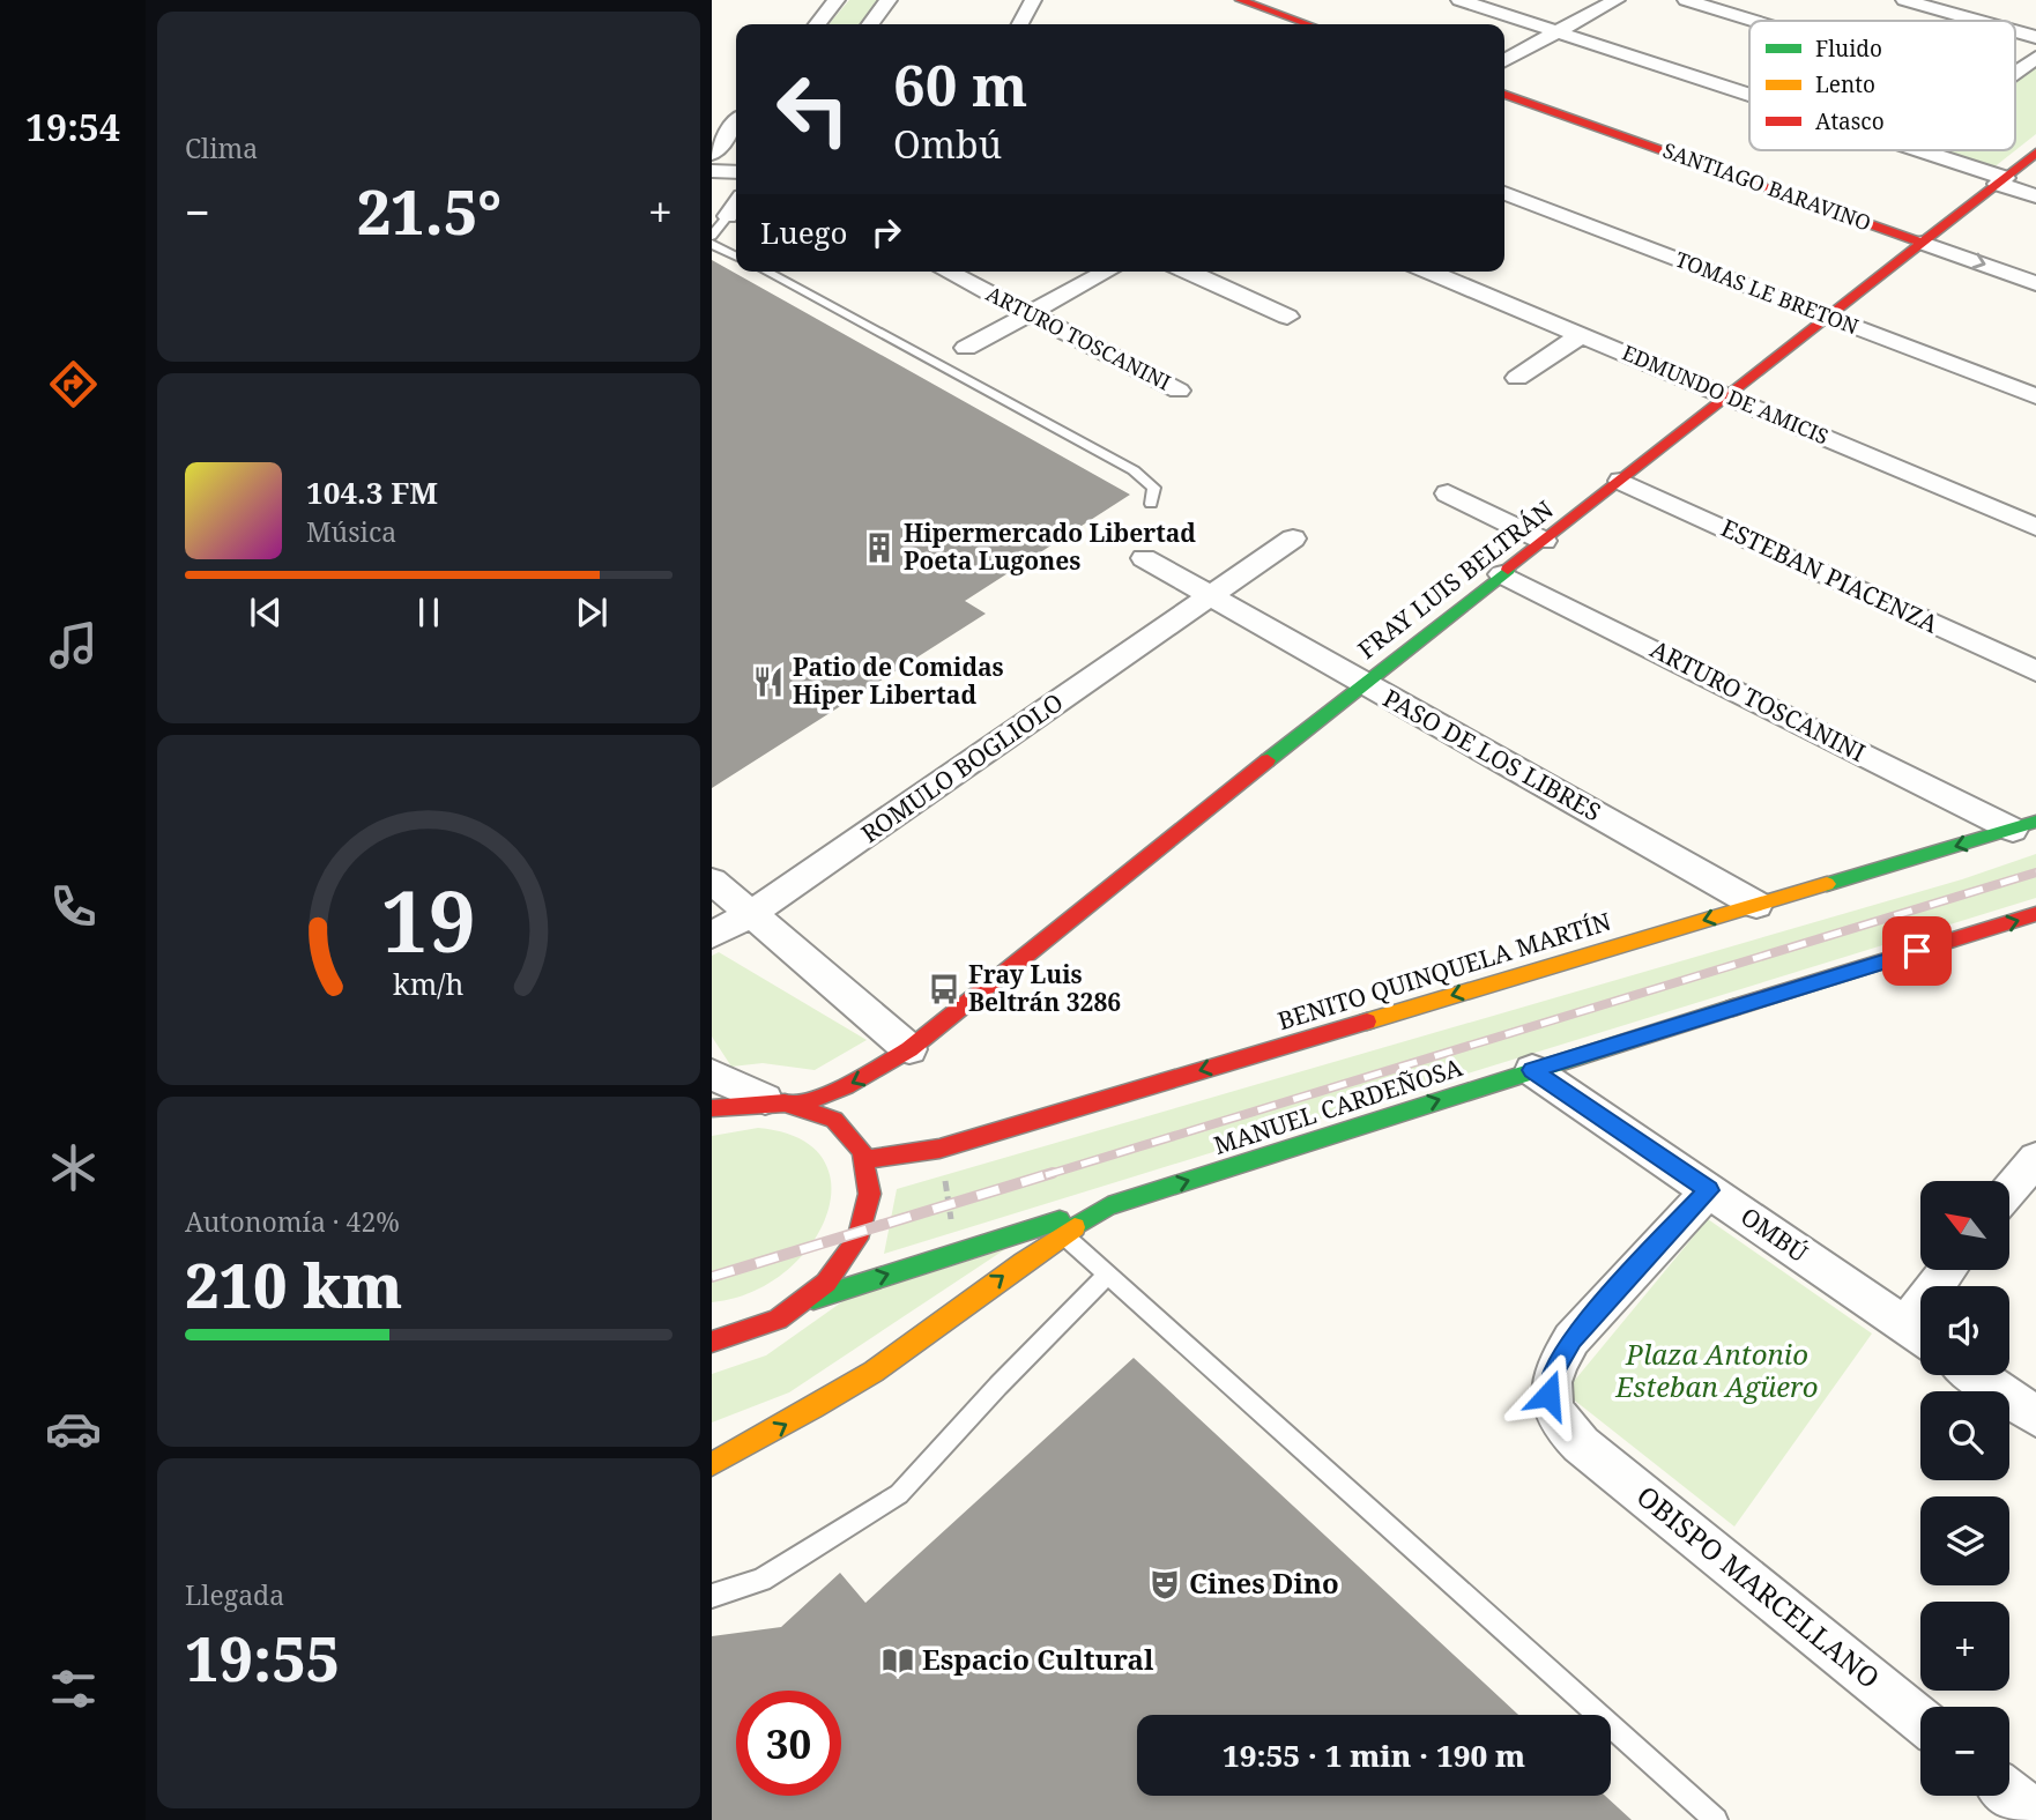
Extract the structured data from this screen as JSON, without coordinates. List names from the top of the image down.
{
  "streets": {
    "main road": [
      "SANTIAGO BARAVINO",
      "FRAY LUIS BELTRÁN",
      "BENITO QUINQUELA MARTÍN",
      "MANUEL CARDEÑOSA"
    ],
    "street": [
      "TOMAS LE BRETON",
      "ARTURO TOSCANINI",
      "EDMUNDO DE AMICIS",
      "ESTEBAN PIACENZA",
      "PASO DE LOS LIBRES",
      "ROMULO BOGLIOLO",
      "OMBÚ",
      "OBISPO MARCELLANO"
    ]
  },
  "crossings": [
    ["SANTIAGO BARAVINO", "FRAY LUIS BELTRÁN"],
    ["TOMAS LE BRETON", "FRAY LUIS BELTRÁN"],
    ["ARTURO TOSCANINI", "FRAY LUIS BELTRÁN"],
    ["ARTURO TOSCANINI", "BENITO QUINQUELA MARTÍN"],
    ["EDMUNDO DE AMICIS", "FRAY LUIS BELTRÁN"],
    ["ESTEBAN PIACENZA", "FRAY LUIS BELTRÁN"],
    ["FRAY LUIS BELTRÁN", "PASO DE LOS LIBRES"],
    ["PASO DE LOS LIBRES", "ROMULO BOGLIOLO"],
    ["PASO DE LOS LIBRES", "BENITO QUINQUELA MARTÍN"],
    ["MANUEL CARDEÑOSA", "OMBÚ"],
    ["OMBÚ", "OBISPO MARCELLANO"]
  ],
  "one_way": ["BENITO QUINQUELA MARTÍN", "MANUEL CARDEÑOSA"],
  "parks": ["Plaza Antonio Esteban Agüero"],
  "places": {
    "building": ["Hipermercado Libertad Poeta Lugones"],
    "restaurant": ["Patio de Comidas Hiper Libertad"],
    "bus stop": ["Fray Luis Beltrán 3286"],
    "theatre": ["Cines Dino"],
    "library": ["Espacio Cultural"]
  },
  "legend": ["Fluido", "Lento", "Atasco"],
  "north": "top left",
  "page": {
    "tabs": "19:54",
    "tile": [
      "Clima",
      ["Autonomía · 42%", "210 km"],
      ["Llegada", "19:55"]
    ],
    "turn": ["60 m", "Ombú"],
    "heat": ["−", "21.5°", "+"],
    "then": "Luego",
    "song": ["104.3 FM", "Música"],
    "map_buttons": ["+", "−"],
    "limit": "30",
    "trip": "19:55 · 1 min · 190 m",
    "gauge": ["19", "km/h"]
  }
}
